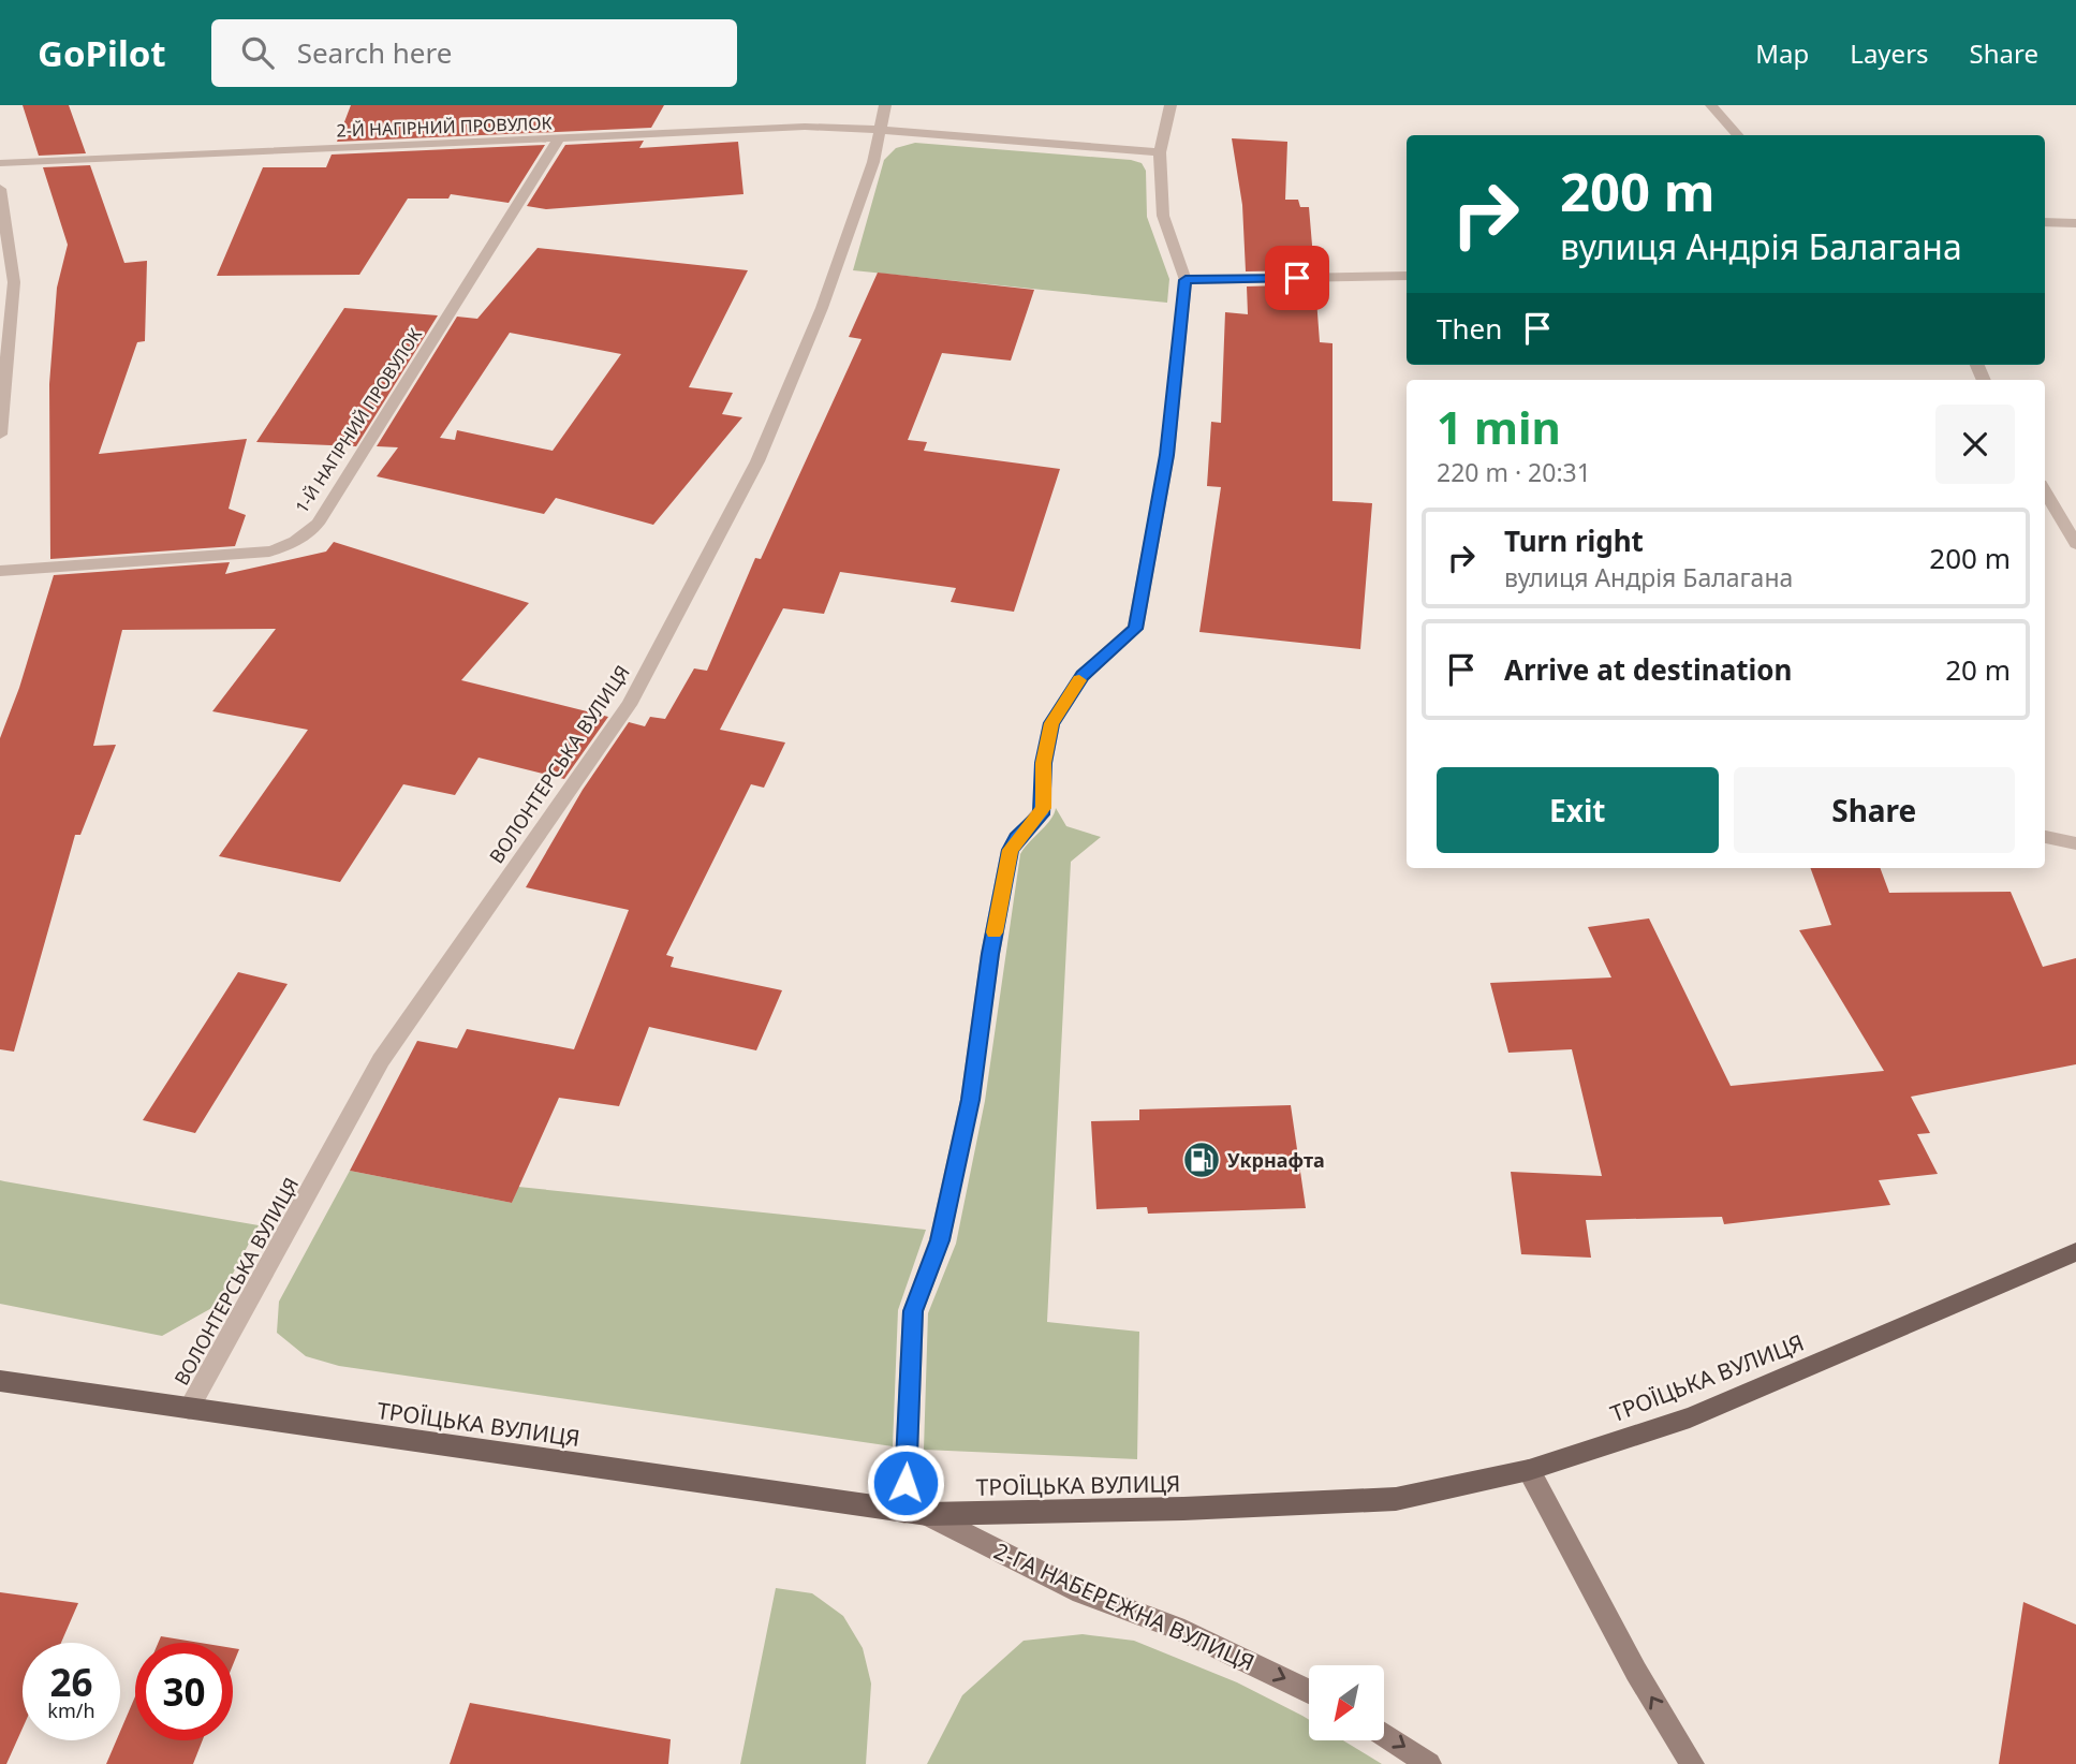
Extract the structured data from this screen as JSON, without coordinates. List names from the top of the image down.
{
  "streets": {
    "main road": ["ТРОЇЦЬКА ВУЛИЦЯ", "2-ГА НАБЕРЕЖНА ВУЛИЦЯ"],
    "street": ["2-Й НАГІРНИЙ ПРОВУЛОК", "1-Й НАГІРНИЙ ПРОВУЛОК", "ВОЛОНТЕРСЬКА ВУЛИЦЯ"]
  },
  "crossings": [
    ["2-Й НАГІРНИЙ ПРОВУЛОК", "1-Й НАГІРНИЙ ПРОВУЛОК"],
    ["2-Й НАГІРНИЙ ПРОВУЛОК", "ВОЛОНТЕРСЬКА ВУЛИЦЯ"],
    ["ВОЛОНТЕРСЬКА ВУЛИЦЯ", "ТРОЇЦЬКА ВУЛИЦЯ"],
    ["ТРОЇЦЬКА ВУЛИЦЯ", "2-ГА НАБЕРЕЖНА ВУЛИЦЯ"]
  ],
  "one_way": ["2-ГА НАБЕРЕЖНА ВУЛИЦЯ"],
  "places": {
    "fuel station": ["Укрнафта"]
  },
  "north": "bottom left",
  "page": {
    "header": "GoPilot",
    "search": "Search here",
    "nav": ["Map", "Layers", "Share"],
    "turn": ["200 m", "вулиця Андрія Балагана"],
    "then": "Then",
    "heading": ["1 min", "220 m · 20:31"],
    "list": [
      {
        "name": "Turn right",
        "note": "вулиця Андрія Балагана",
        "value": "200 m"
      },
      {
        "name": "Arrive at destination",
        "value": "20 m"
      }
    ],
    "buttons": ["Exit", "Share"],
    "speed": "26 km/h",
    "limit": "30"
  }
}
